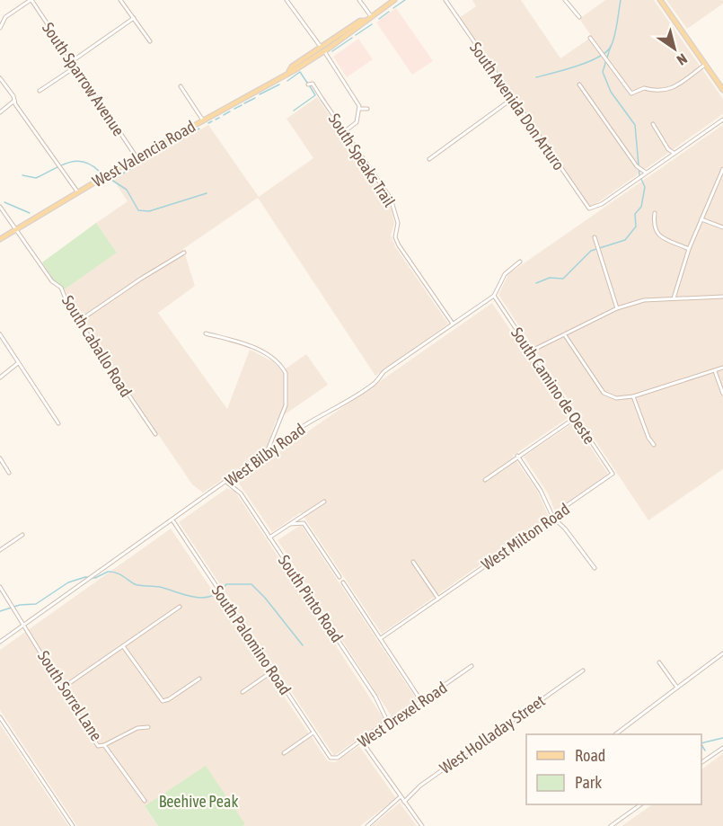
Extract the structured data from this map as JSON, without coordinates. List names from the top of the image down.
{
  "streets": {
    "main road": ["West Valencia Road"],
    "street": [
      "South Sparrow Avenue",
      "South Avenida Don Arturo",
      "South Speaks Trail",
      "South Caballo Road",
      "South Camino de Oeste",
      "West Bilby Road",
      "West Milton Road",
      "South Pinto Road",
      "South Palomino Road",
      "South Sorrel Lane",
      "West Drexel Road",
      "West Holladay Street"
    ]
  },
  "crossings": [
    ["South Sparrow Avenue", "West Valencia Road"],
    ["West Valencia Road", "South Caballo Road"],
    ["South Speaks Trail", "West Bilby Road"],
    ["South Camino de Oeste", "West Bilby Road"],
    ["South Camino de Oeste", "West Milton Road"],
    ["West Bilby Road", "South Pinto Road"],
    ["West Bilby Road", "South Palomino Road"],
    ["West Bilby Road", "South Sorrel Lane"],
    ["South Pinto Road", "West Drexel Road"],
    ["South Palomino Road", "West Drexel Road"]
  ],
  "parks": ["Beehive Peak"],
  "legend": ["Road", "Park"],
  "north": "bottom right"
}
